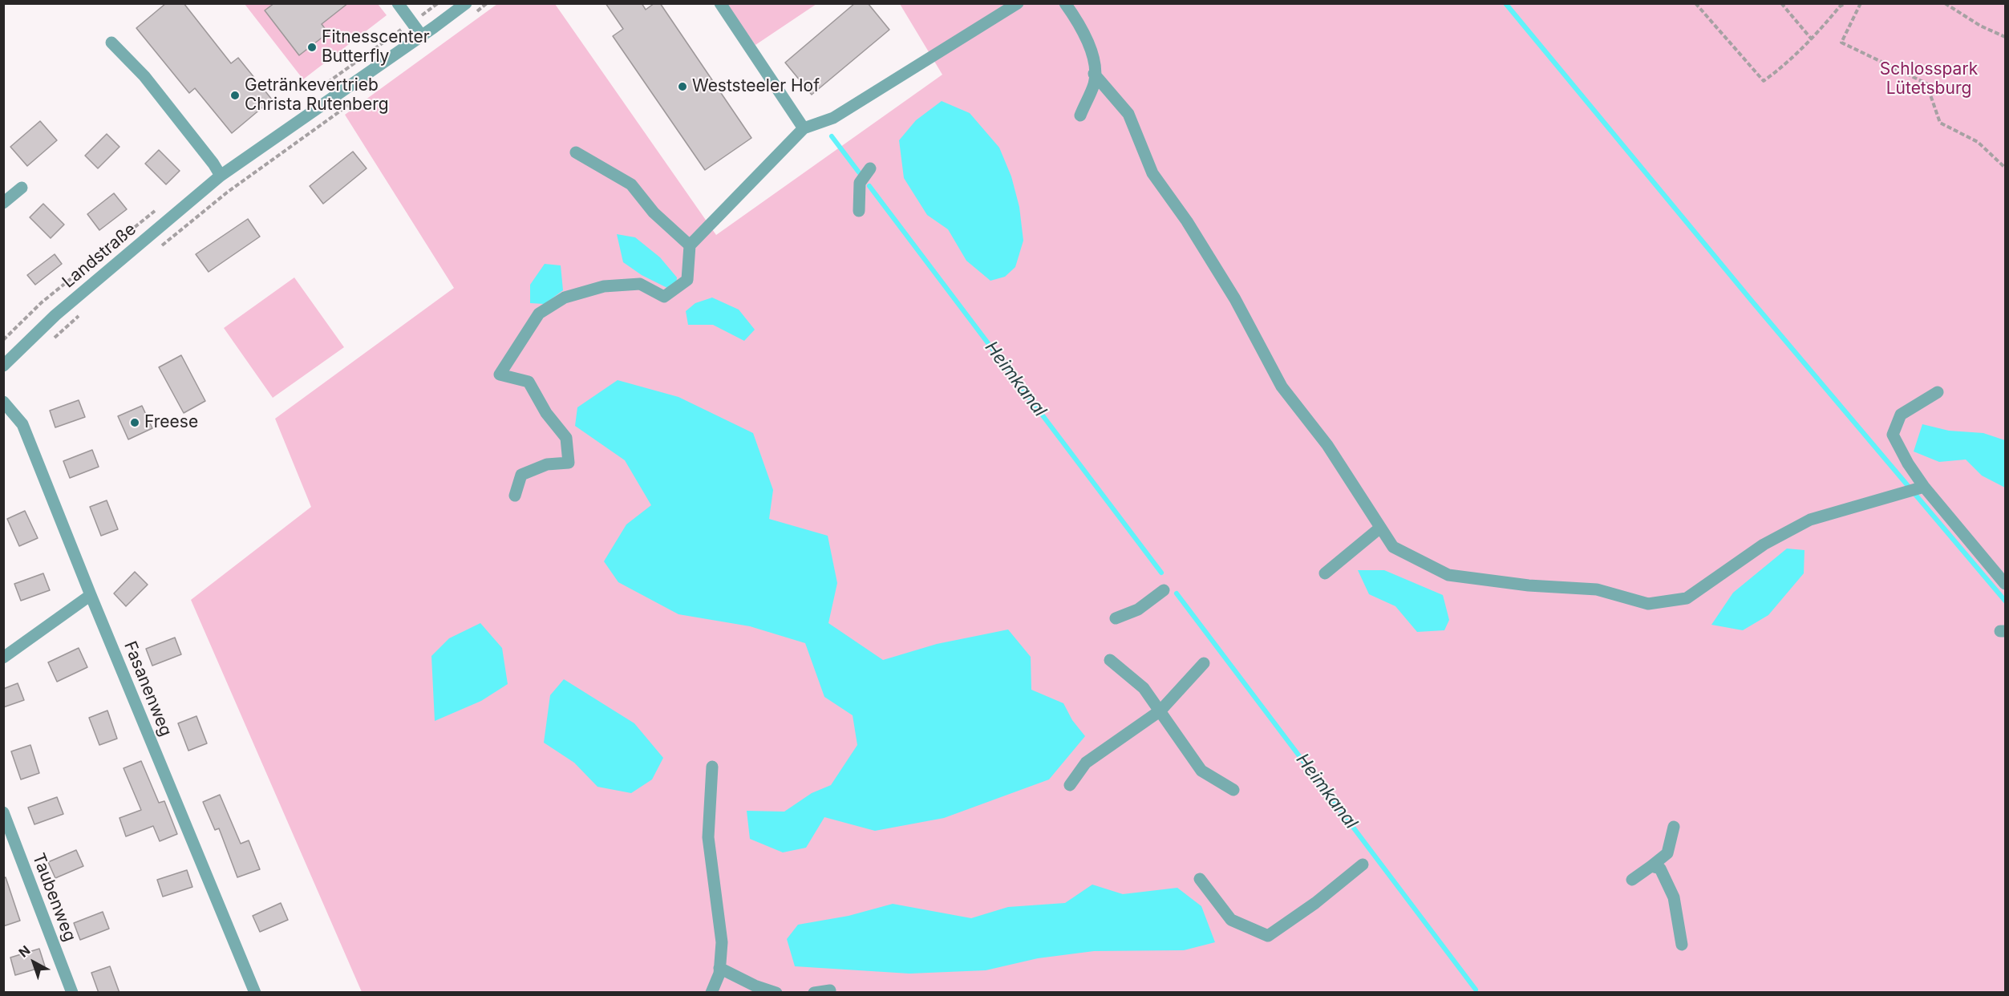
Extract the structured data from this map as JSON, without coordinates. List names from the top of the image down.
{
  "streets": {
    "street": ["Landstraße", "Fasanenweg", "Taubenweg"]
  },
  "water": ["Heimkanal"],
  "parks": ["Schlosspark Lütetsburg"],
  "places": [
    "Fitnesscenter Butterfly",
    "Weststeeler Hof",
    "Getränkevertrieb Christa Rutenberg",
    "Freese"
  ],
  "north": "top left"
}
